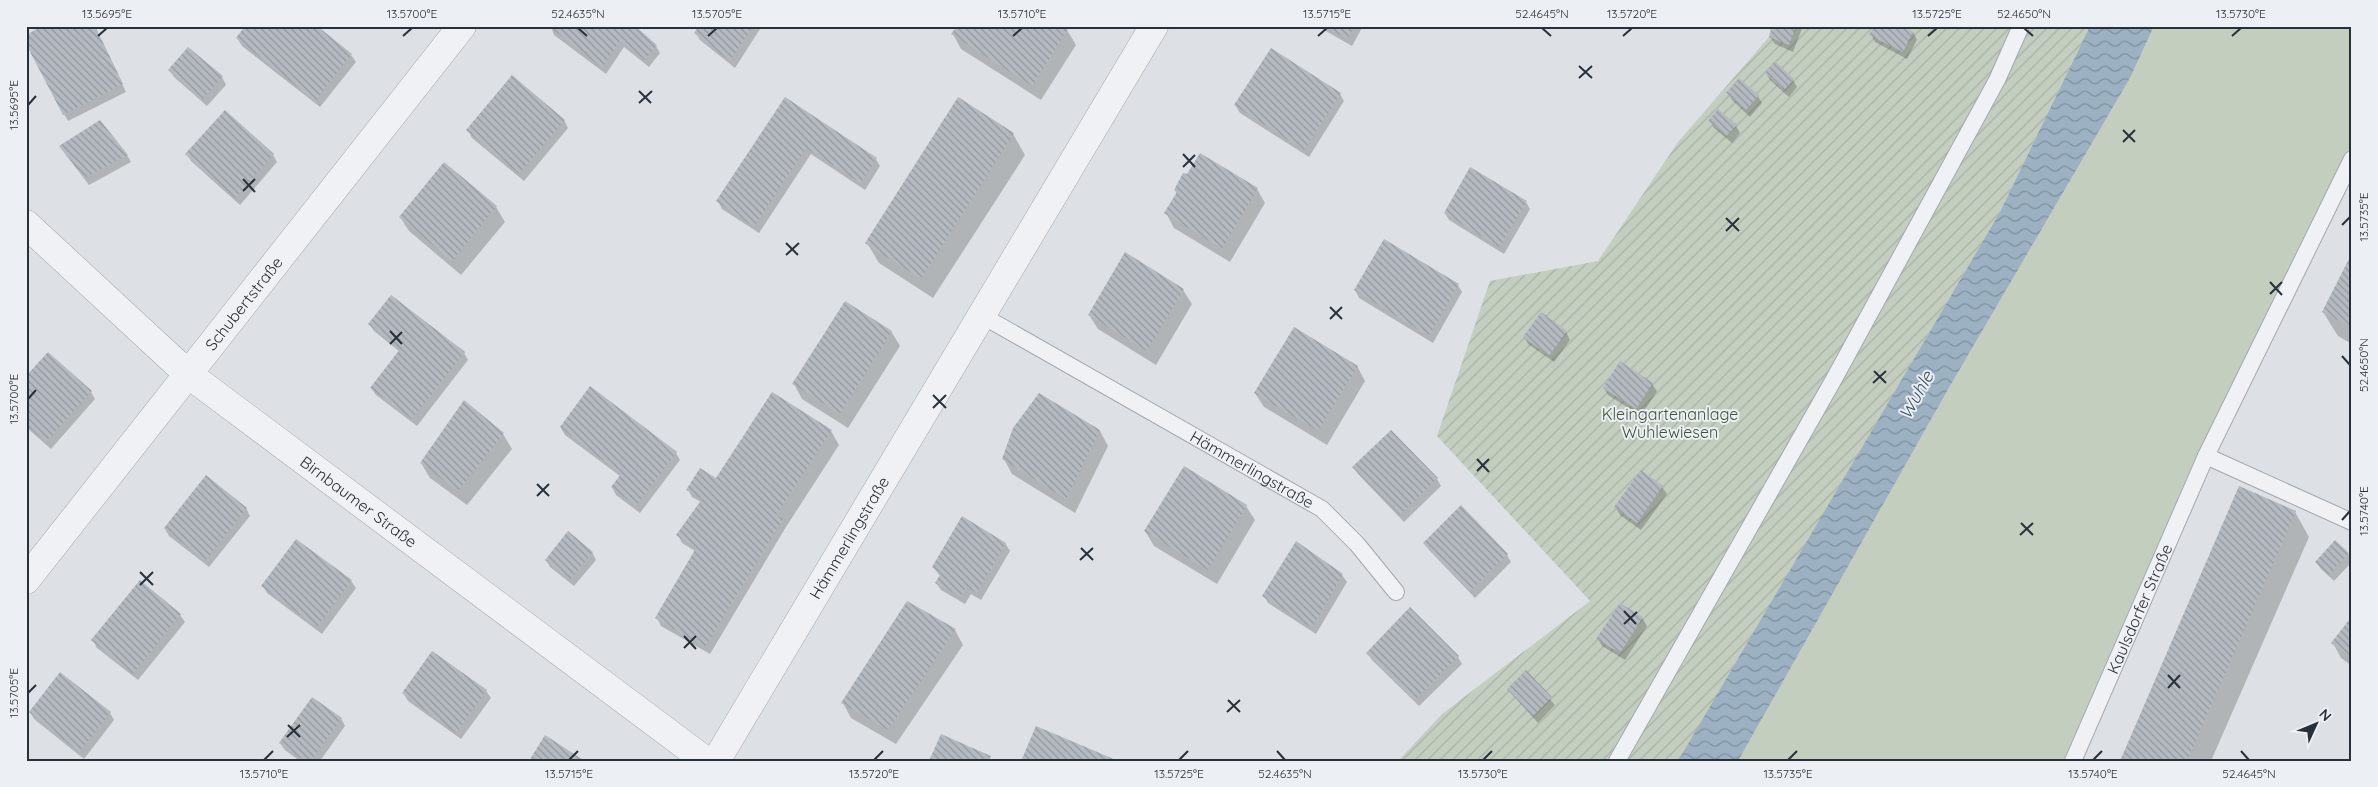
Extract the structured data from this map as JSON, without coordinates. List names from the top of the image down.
{
  "streets": {
    "street": ["Schubertstraße", "Hämmerlingstraße", "Birnbaumer Straße"],
    "lane": ["Kaulsdorfer Straße"]
  },
  "crossings": [
    ["Schubertstraße", "Birnbaumer Straße"]
  ],
  "water": ["Wuhle"],
  "parks": ["Kleingartenanlage Wuhlewiesen"],
  "north": "top right",
  "coordinates": [
    "13.5695°E",
    "13.5700°E",
    "52.4635°N",
    "13.5705°E",
    "13.5710°E",
    "13.5715°E",
    "52.4645°N",
    "13.5720°E",
    "13.5725°E",
    "52.4650°N",
    "13.5730°E",
    "13.5735°E",
    "13.5740°E"
  ]
}
